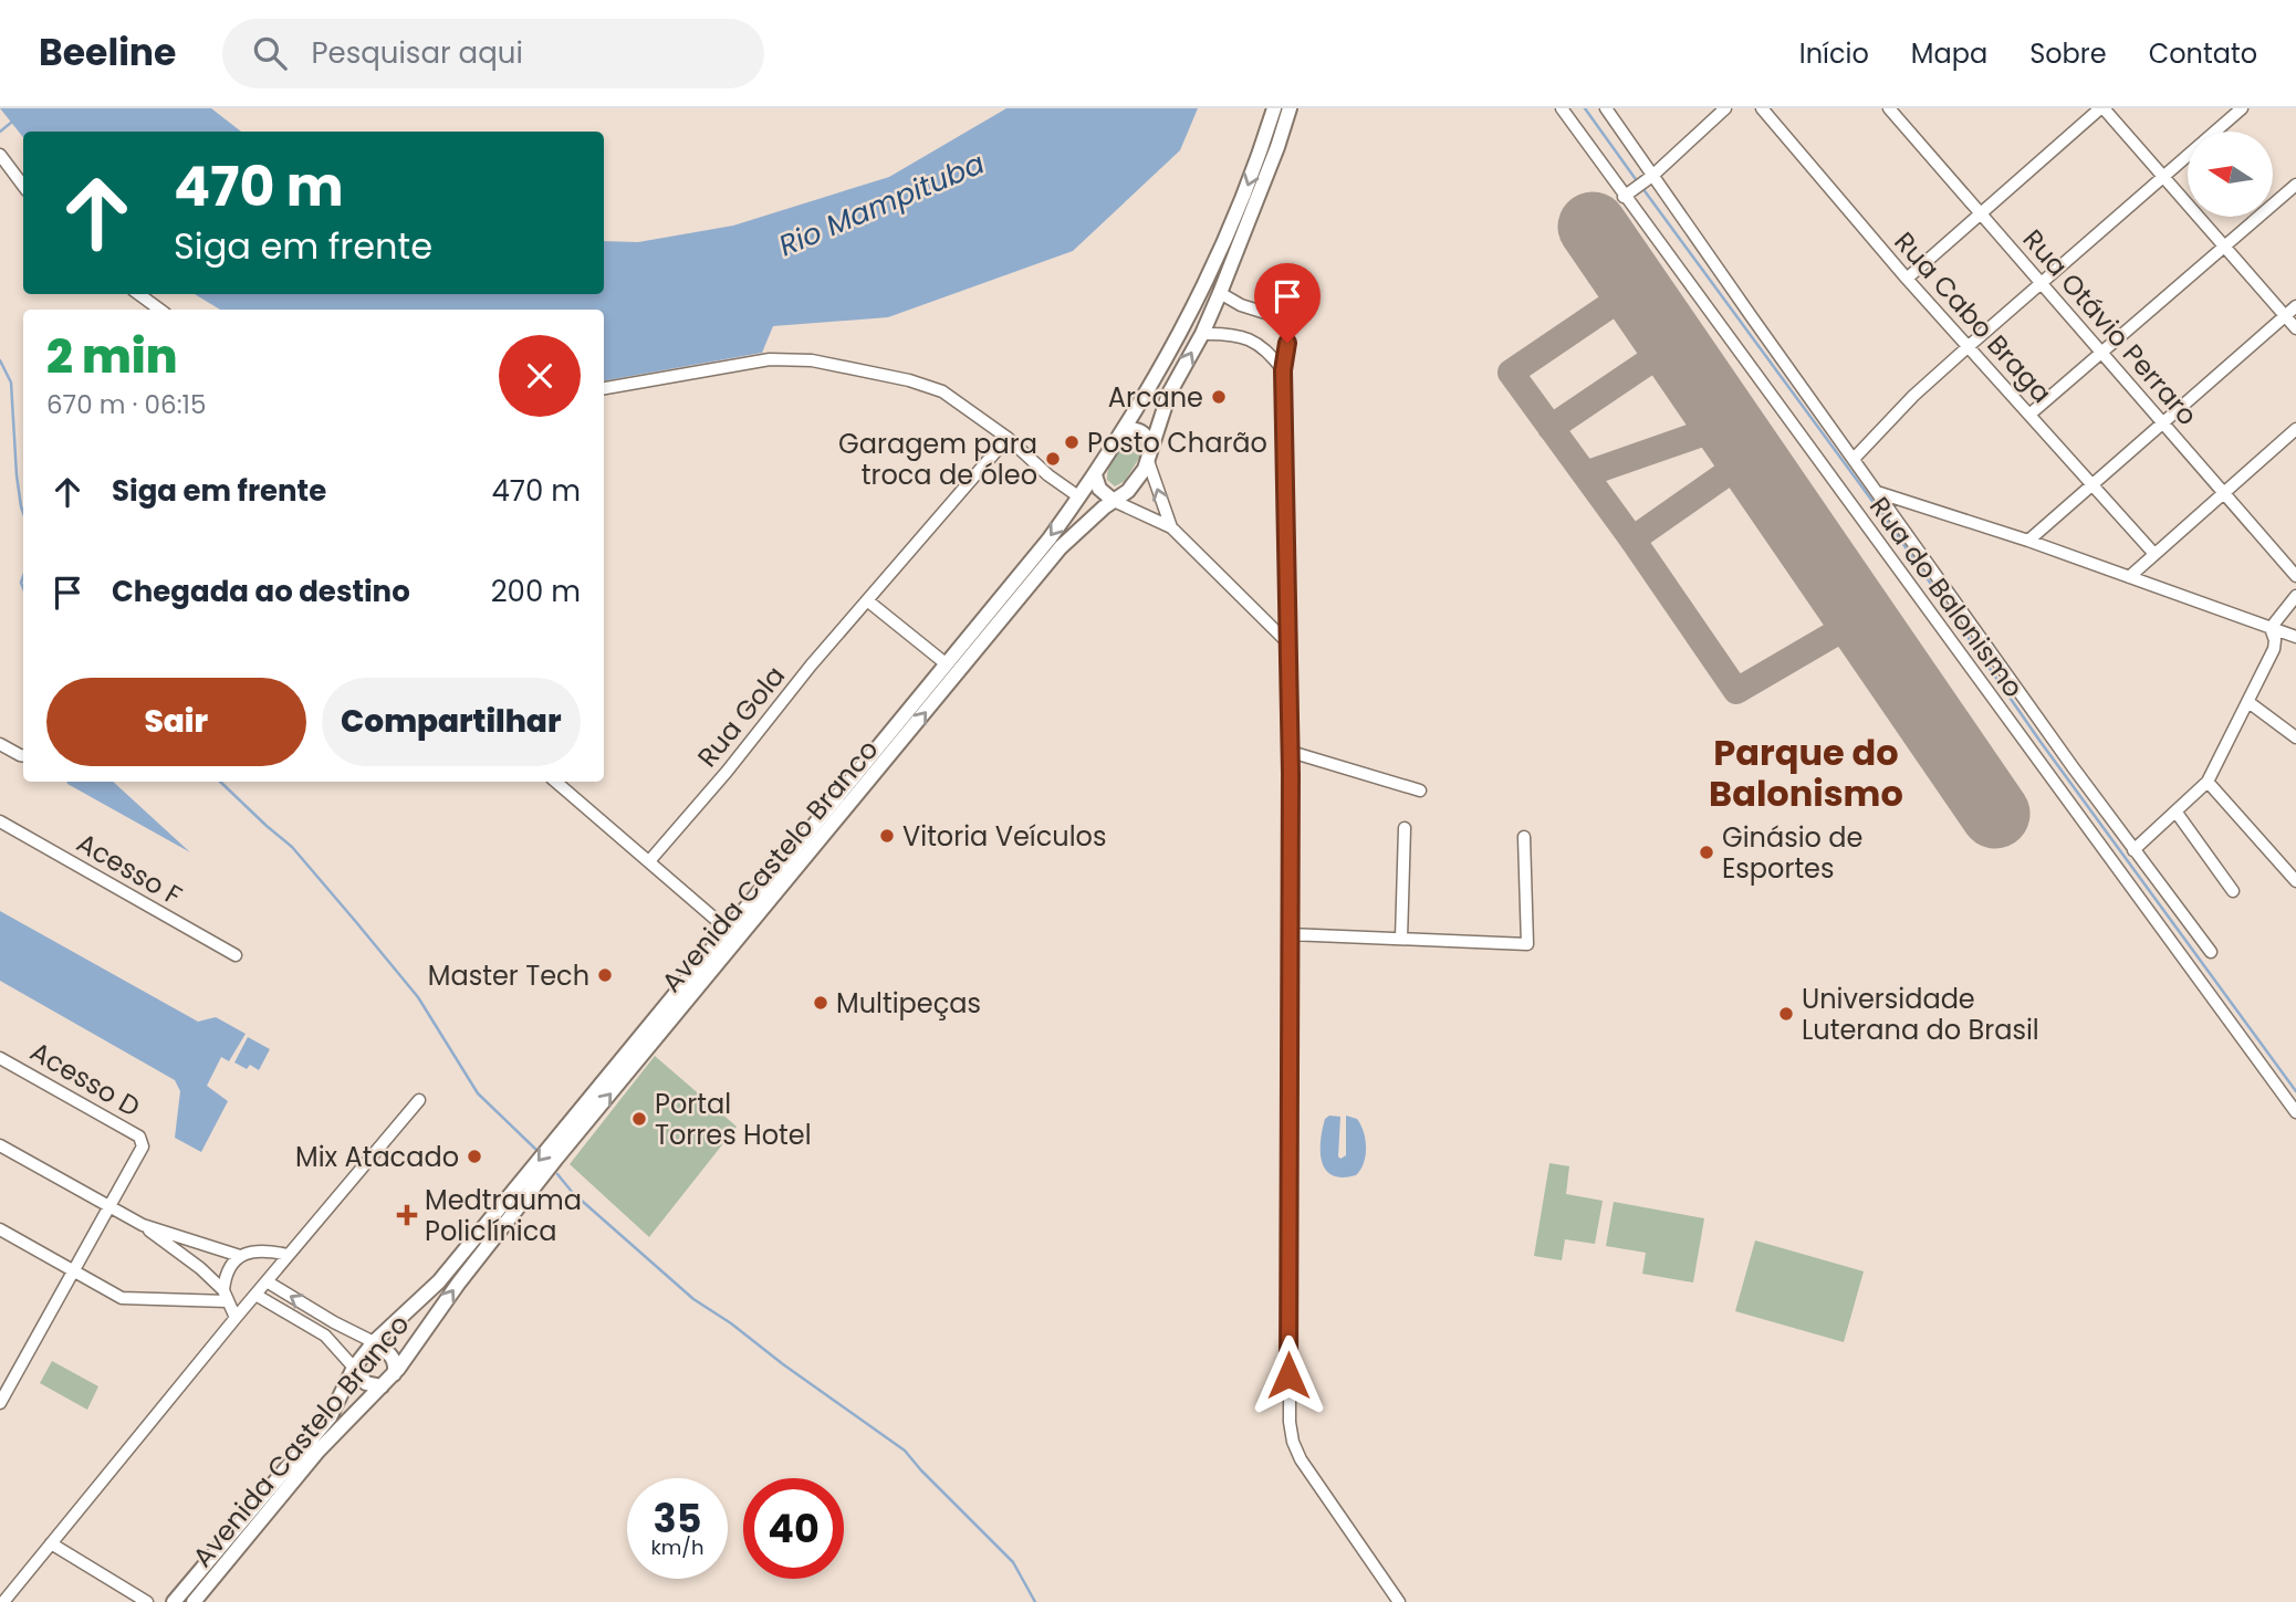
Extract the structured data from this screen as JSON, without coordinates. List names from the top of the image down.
{
  "streets": {
    "main road": ["Avenida Castelo Branco"],
    "street": [
      "Rua Cabo Braga",
      "Rua Otávio Perraro",
      "Rua do Balonismo",
      "Rua Gola",
      "Acesso F",
      "Acesso D"
    ]
  },
  "districts": ["Parque do Balonismo"],
  "water": ["Rio Mampituba"],
  "places": {
    "other": [
      "Arcane",
      "Posto Charão",
      "Garagem para troca de óleo",
      "Vitoria Veículos",
      "Ginásio de Esportes",
      "Master Tech",
      "Multipeças",
      "Universidade Luterana do Brasil",
      "Portal Torres Hotel",
      "Mix Atacado"
    ],
    "health": ["Medtrauma Policlínica"]
  },
  "north": "left",
  "page": {
    "header": "Beeline",
    "search": "Pesquisar aqui",
    "nav": [
      "Início",
      "Mapa",
      "Sobre",
      "Contato"
    ],
    "turn": ["470 m", "Siga em frente"],
    "heading": ["2 min", "670 m · 06:15"],
    "list": [
      {
        "name": "Siga em frente",
        "value": "470 m"
      },
      {
        "name": "Chegada ao destino",
        "value": "200 m"
      }
    ],
    "buttons": ["Sair", "Compartilhar"],
    "speed": "35 km/h",
    "limit": "40"
  }
}
